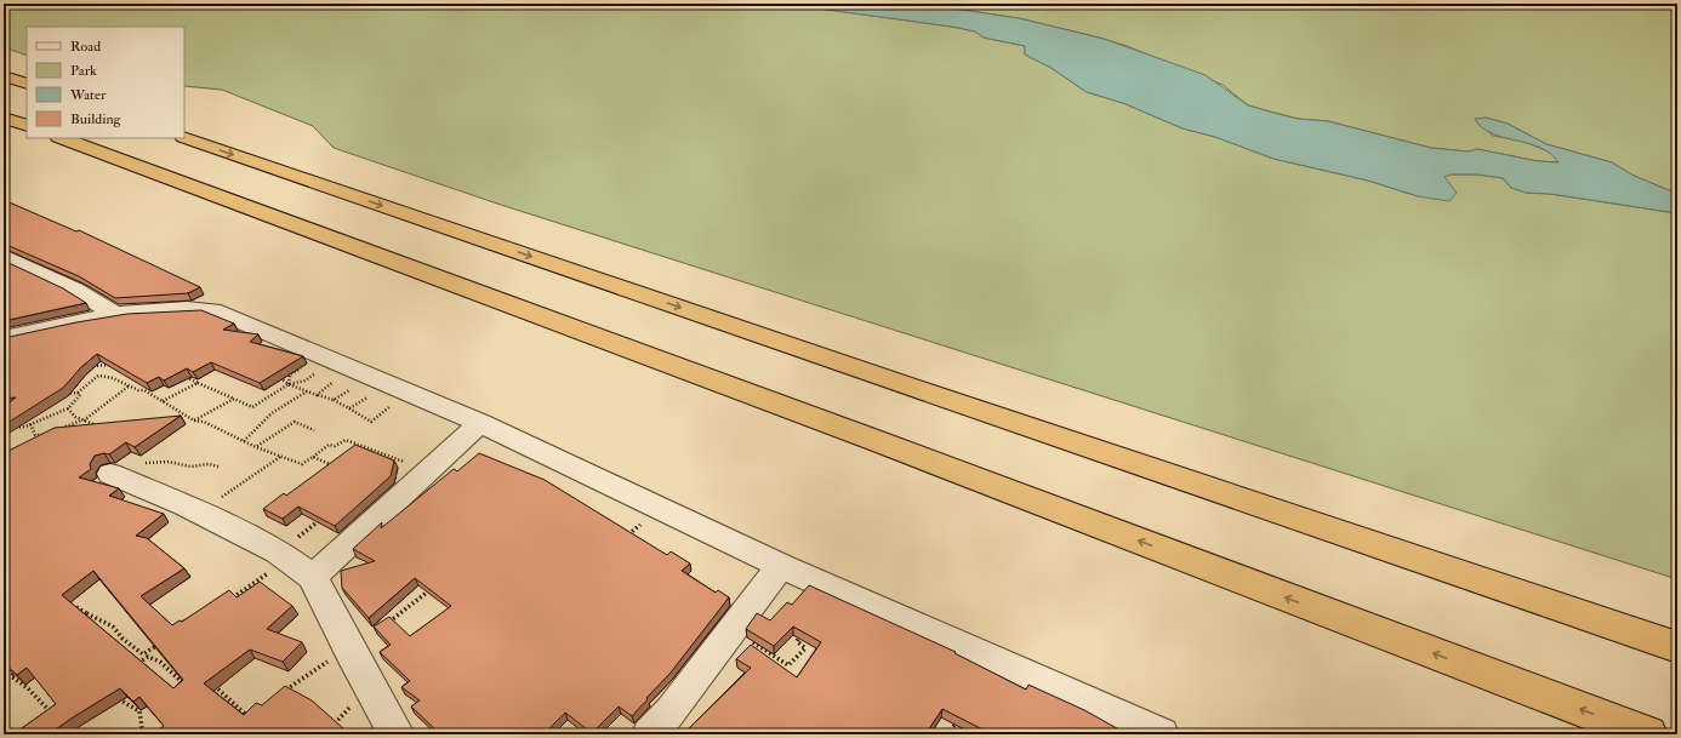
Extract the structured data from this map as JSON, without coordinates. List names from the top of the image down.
{
  "legend": [
    "Road",
    "Park",
    "Water",
    "Building"
  ]
}
